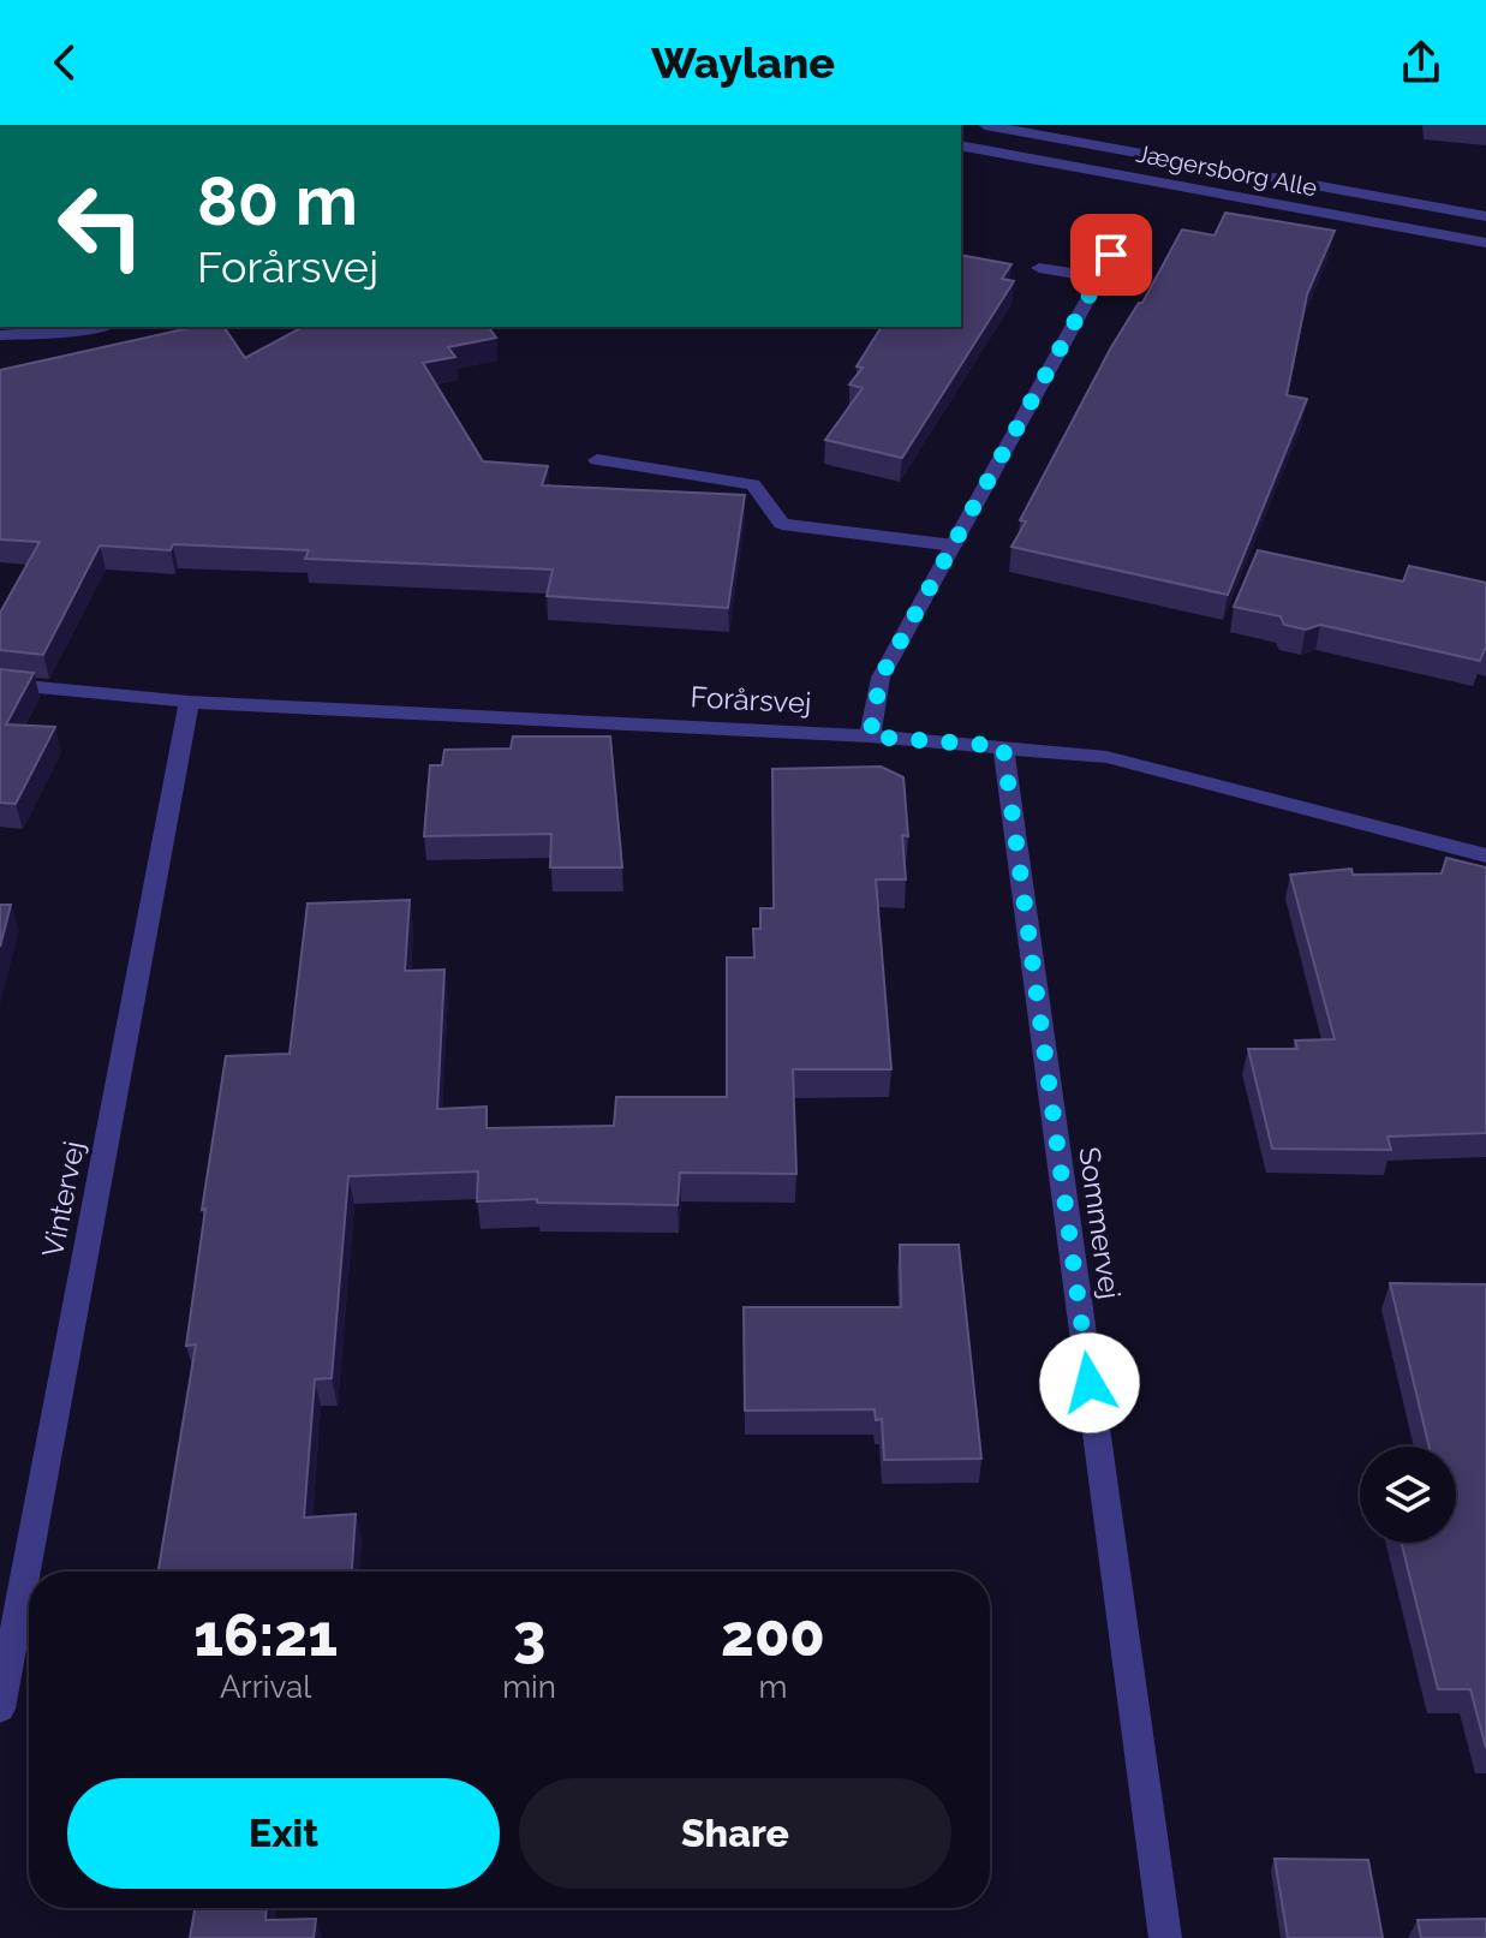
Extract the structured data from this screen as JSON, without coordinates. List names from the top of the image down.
{
  "streets": {
    "street": [
      "Jægersborg Alle",
      "Forårsvej",
      "Vintervej",
      "Sommervej"
    ]
  },
  "crossings": [
    ["Forårsvej", "Vintervej"],
    ["Forårsvej", "Sommervej"]
  ],
  "page": {
    "header": "Waylane",
    "turn": ["80 m", "Forårsvej"],
    "eta": [
      "16:21",
      "Arrival",
      "3",
      "min",
      "200",
      "m"
    ],
    "buttons": ["Exit", "Share"]
  }
}
